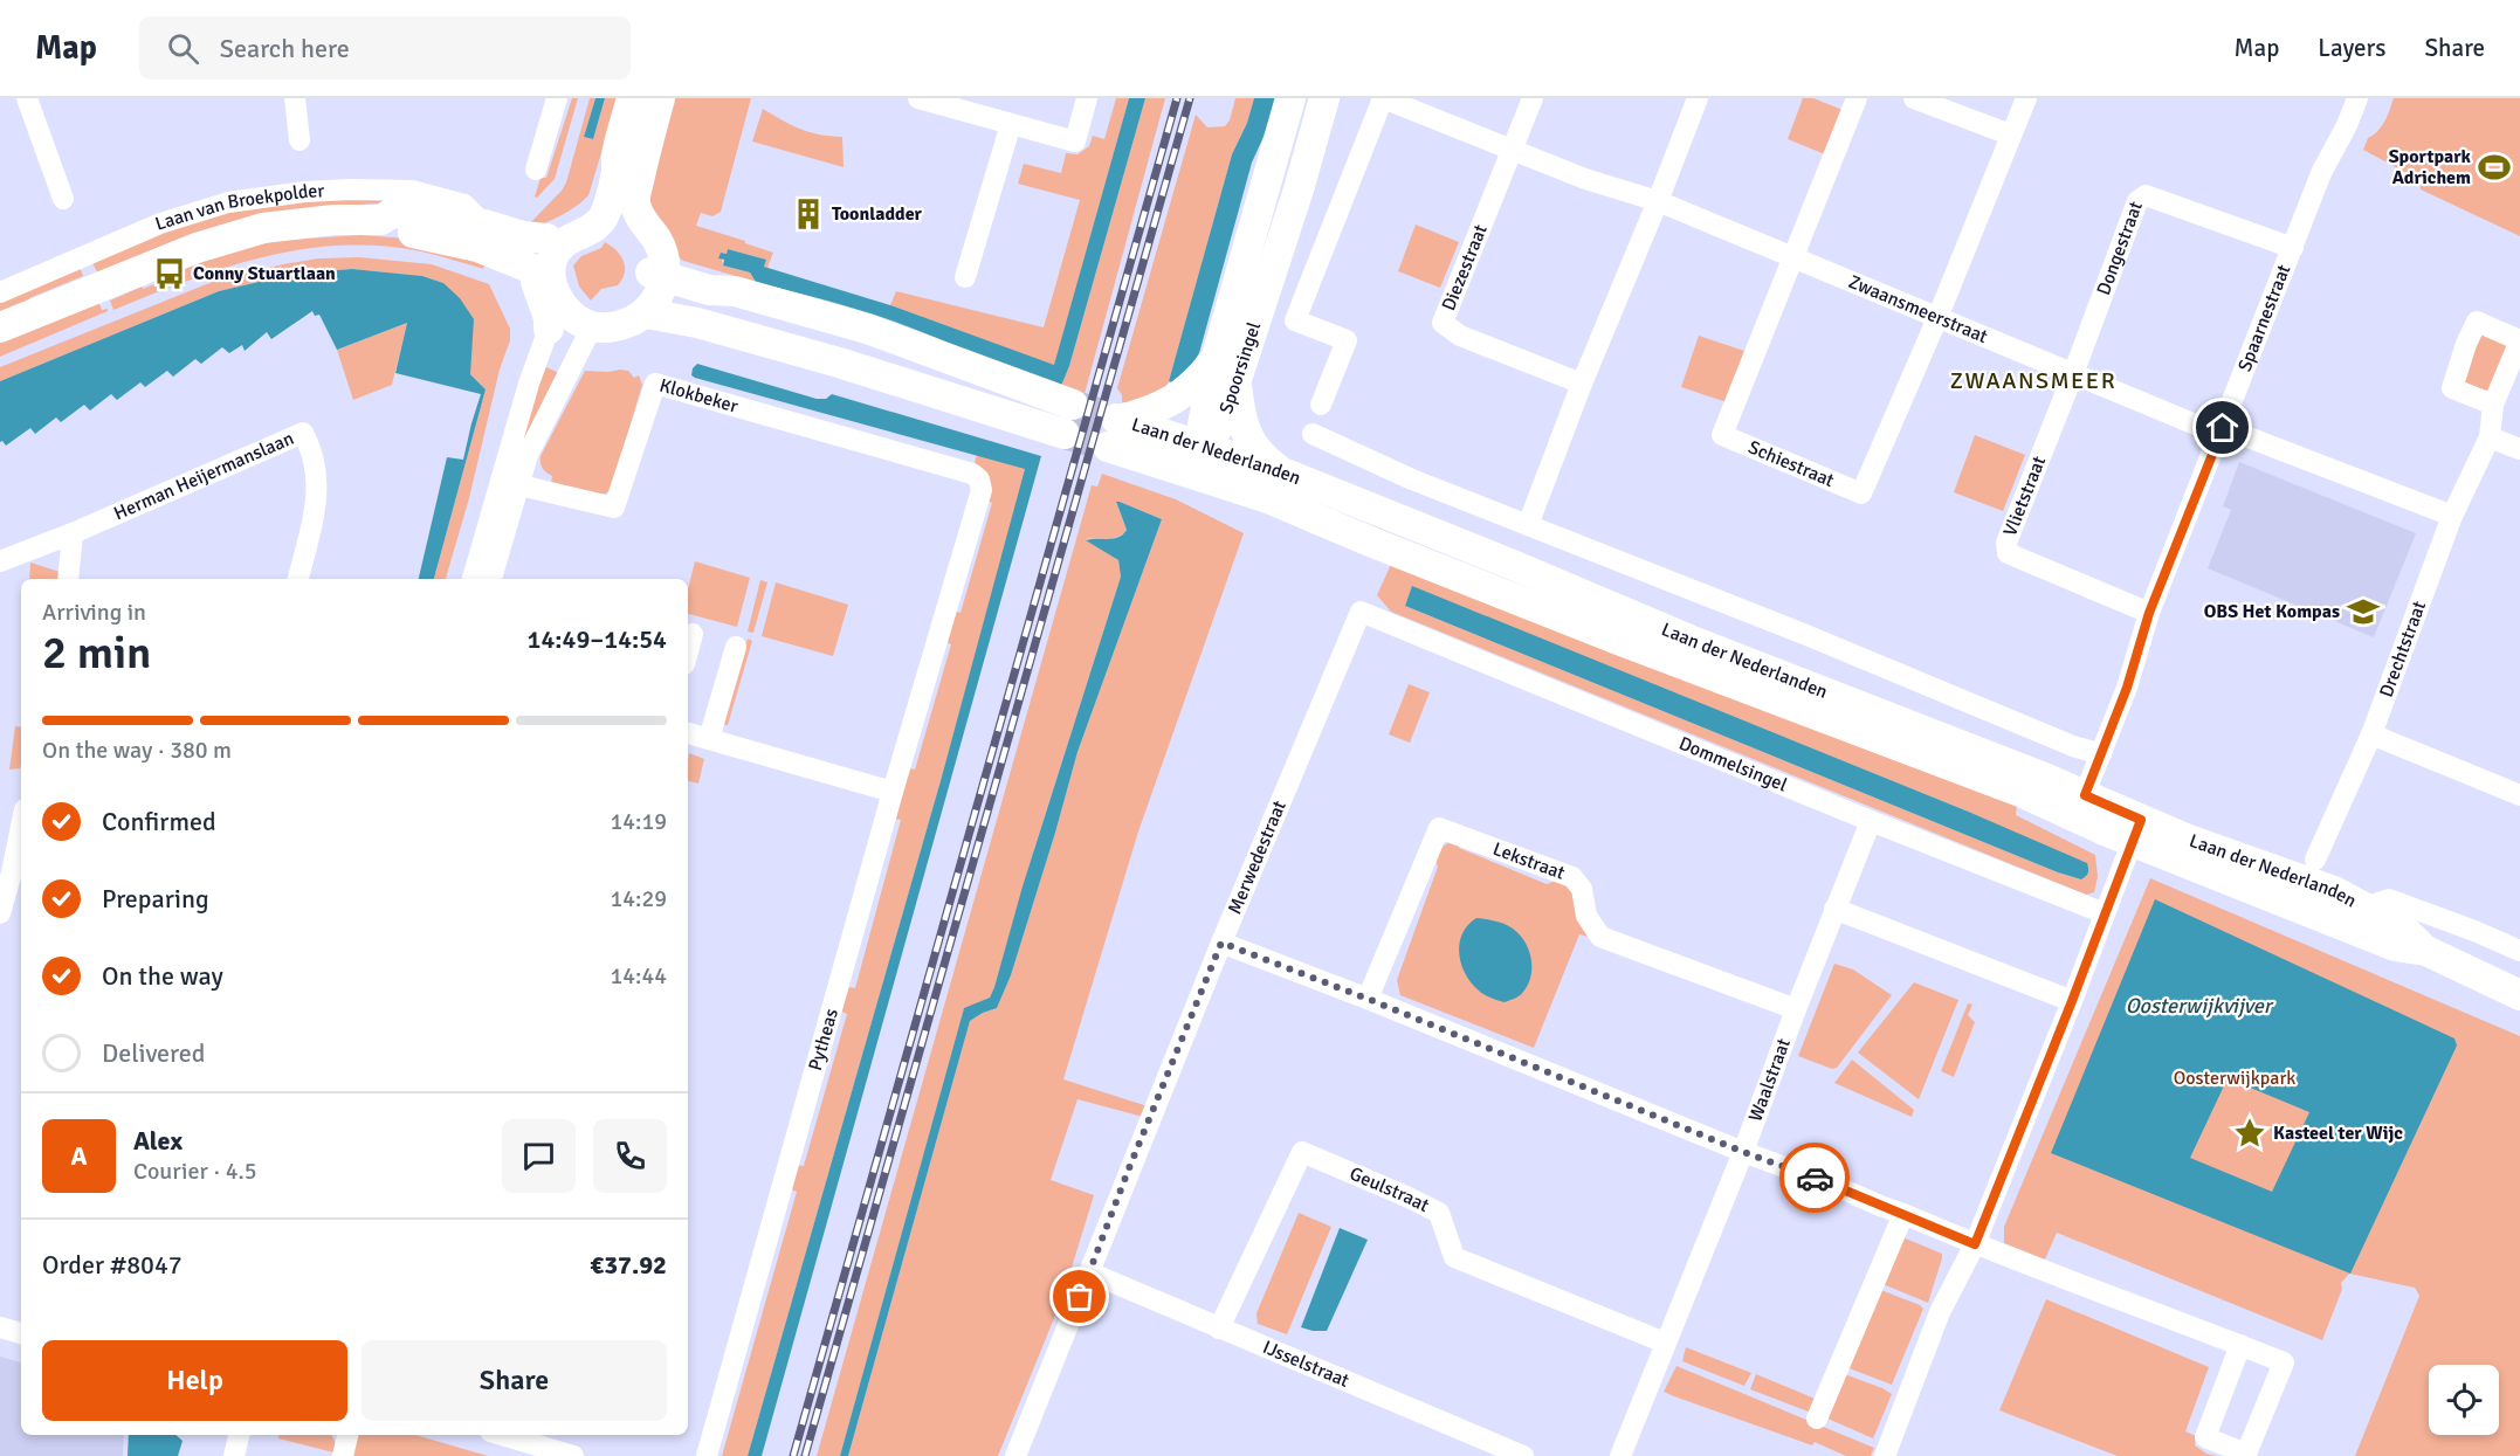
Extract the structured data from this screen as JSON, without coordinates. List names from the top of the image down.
{
  "streets": {
    "main road": ["Laan van Broekpolder", "Spoorsingel", "Laan der Nederlanden"],
    "street": [
      "Dongestraat",
      "Diezestraat",
      "Zwaansmeerstraat",
      "Spaarnestraat",
      "Klokbeker",
      "Schiestraat",
      "Herman Heijermanslaan",
      "Vlietstraat",
      "Drechtstraat",
      "Dommelsingel",
      "Merwedestraat",
      "Lekstraat",
      "Pytheas",
      "Waalstraat",
      "Geulstraat",
      "IJsselstraat"
    ]
  },
  "crossings": [
    ["Dongestraat", "Zwaansmeerstraat"],
    ["Dongestraat", "Spaarnestraat"],
    ["Dongestraat", "Vlietstraat"],
    ["Diezestraat", "Zwaansmeerstraat"],
    ["Zwaansmeerstraat", "Spaarnestraat"],
    ["Zwaansmeerstraat", "Schiestraat"],
    ["Zwaansmeerstraat", "Vlietstraat"],
    ["Zwaansmeerstraat", "Drechtstraat"],
    ["Spaarnestraat", "Laan der Nederlanden"],
    ["Spaarnestraat", "Vlietstraat"],
    ["Spoorsingel", "Laan der Nederlanden"],
    ["Klokbeker", "Pytheas"],
    ["Dommelsingel", "Merwedestraat"],
    ["Dommelsingel", "Waalstraat"],
    ["Merwedestraat", "IJsselstraat"],
    ["Lekstraat", "Waalstraat"],
    ["Waalstraat", "Geulstraat"],
    ["Geulstraat", "IJsselstraat"]
  ],
  "districts": ["ZWAANSMEER"],
  "water": ["Oosterwijkvijver"],
  "parks": ["Oosterwijkpark"],
  "places": {
    "sports": ["Sportpark Adrichem"],
    "building": ["Toonladder"],
    "bus stop": ["Conny Stuartlaan"],
    "school or university": ["OBS Het Kompas"],
    "place": ["Kasteel ter Wijc"]
  },
  "page": {
    "header": "Map",
    "search": "Search here",
    "nav": ["Map", "Layers", "Share"],
    "heading": ["2 min", "Arriving in", "14:49–14:54"],
    "panel": [
      "Alex",
      "Courier · 4.5",
      "Order #8047",
      "€37.92"
    ],
    "bar": "On the way · 380 m",
    "list": [
      ["Confirmed", "14:19"],
      ["Preparing", "14:29"],
      ["On the way", "14:44"],
      "Delivered"
    ],
    "round": "A",
    "buttons": ["Help", "Share"]
  }
}
